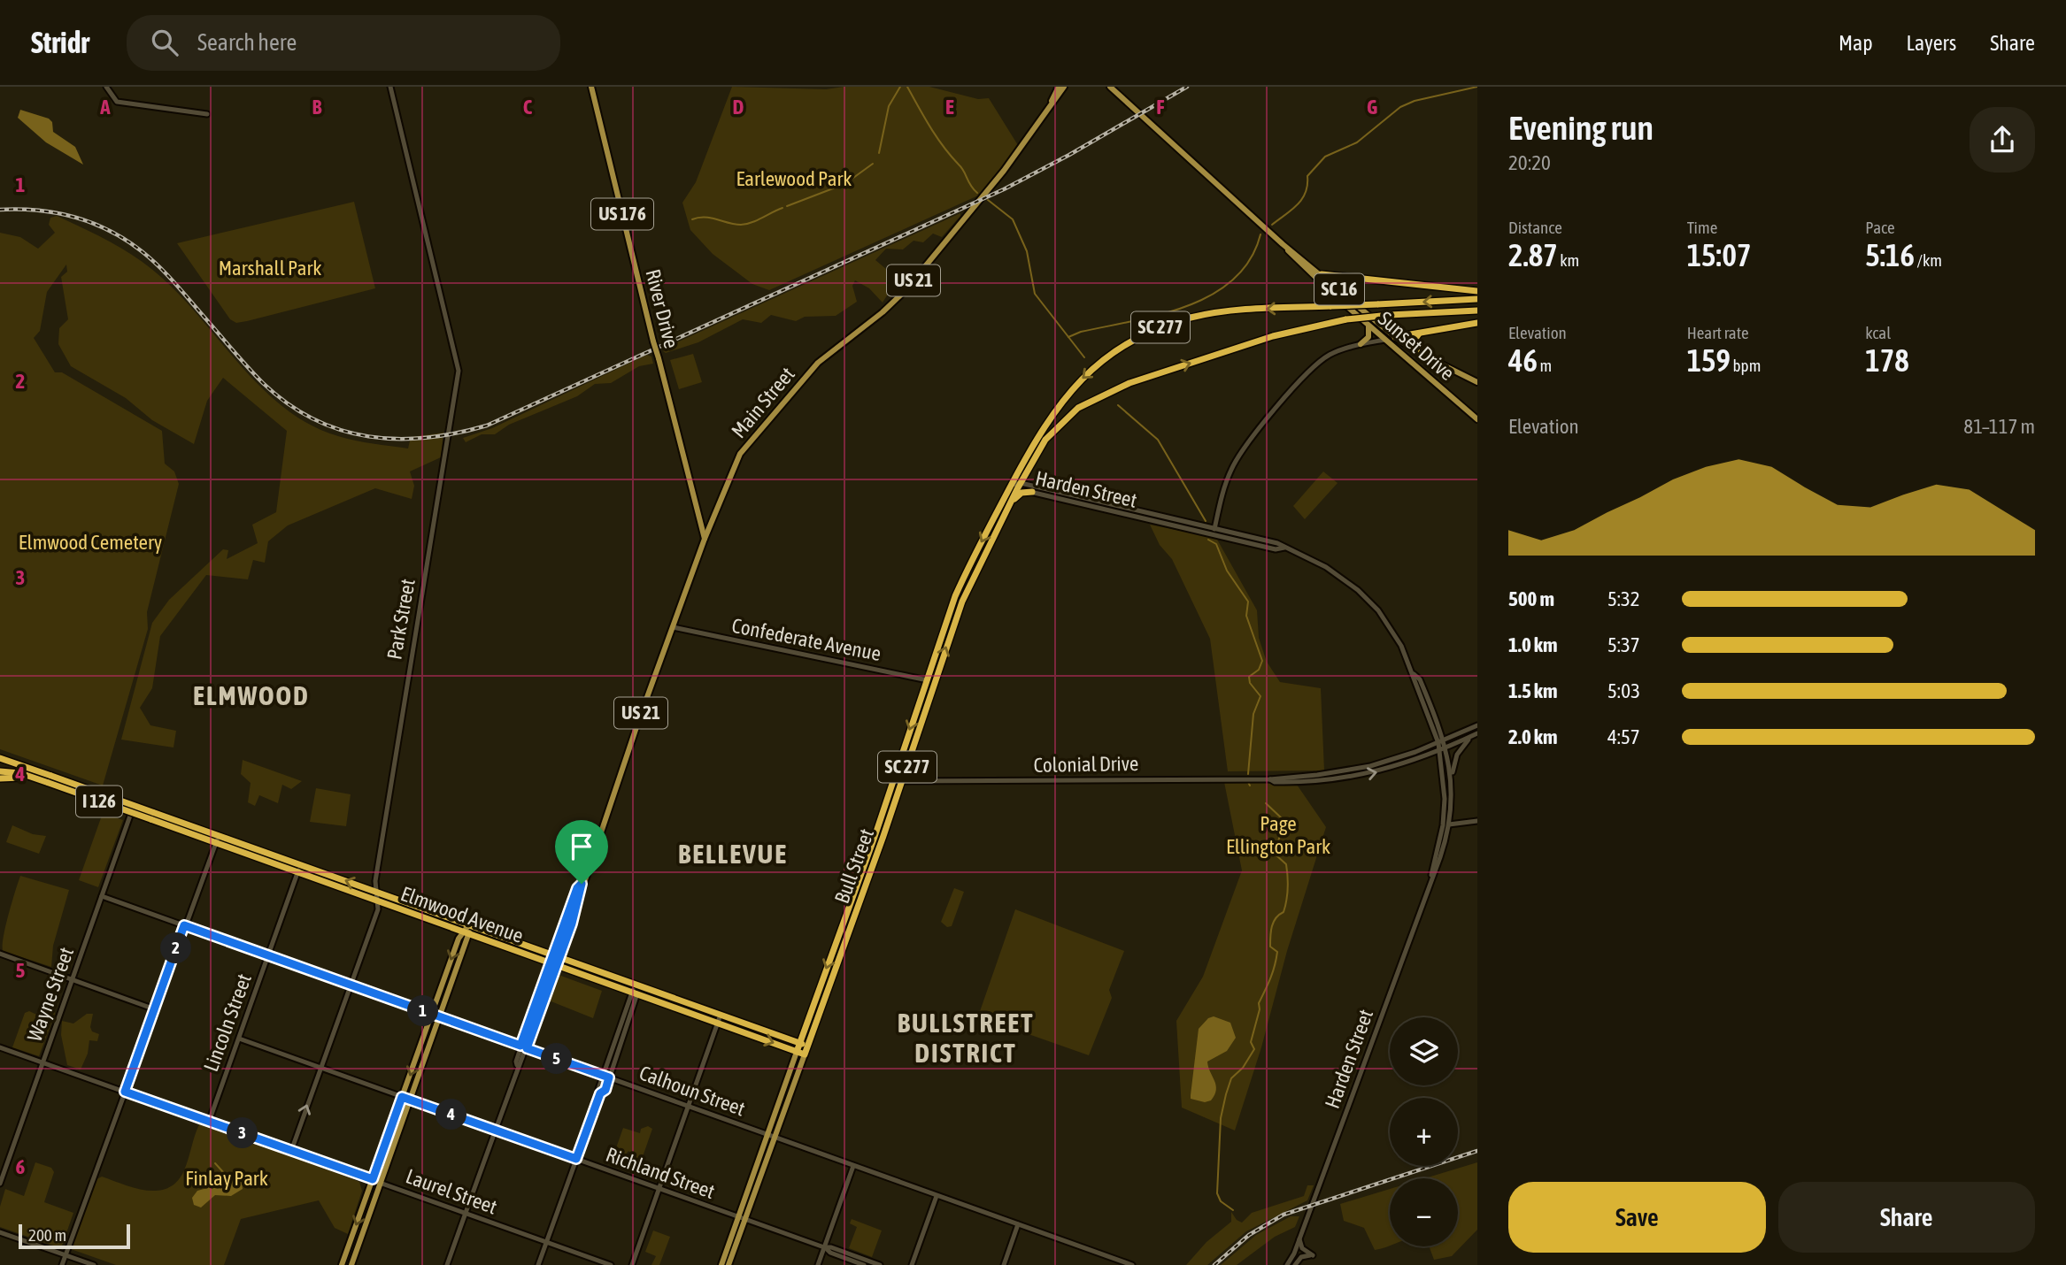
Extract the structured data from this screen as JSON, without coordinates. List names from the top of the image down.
{
  "streets": {
    "highway": [
      "SC 277",
      "I 126",
      "Bull Street",
      "Elmwood Avenue"
    ],
    "main road": [
      "US 176",
      "US 21",
      "SC 16",
      "River Drive",
      "Sunset Drive",
      "Main Street"
    ],
    "street": [
      "Harden Street",
      "Park Street",
      "Confederate Avenue",
      "Colonial Drive",
      "Wayne Street",
      "Lincoln Street",
      "Calhoun Street",
      "Richland Street",
      "Laurel Street"
    ]
  },
  "crossings": [
    ["US 21", "Main Street"],
    ["SC 16", "Sunset Drive"],
    ["River Drive", "Main Street"],
    ["SC 277", "Harden Street"],
    ["SC 277", "Bull Street"],
    ["Main Street", "Confederate Avenue"],
    ["Main Street", "Elmwood Avenue"],
    ["Main Street", "Calhoun Street"],
    ["Main Street", "Richland Street"],
    ["Main Street", "Laurel Street"],
    ["Harden Street", "Colonial Drive"],
    ["Harden Street", "Bull Street"],
    ["Park Street", "Elmwood Avenue"],
    ["Confederate Avenue", "Bull Street"],
    ["Colonial Drive", "Bull Street"],
    ["I 126", "Elmwood Avenue"],
    ["Bull Street", "Elmwood Avenue"],
    ["Bull Street", "Calhoun Street"],
    ["Bull Street", "Richland Street"],
    ["Elmwood Avenue", "Lincoln Street"],
    ["Wayne Street", "Calhoun Street"],
    ["Wayne Street", "Laurel Street"],
    ["Lincoln Street", "Calhoun Street"],
    ["Lincoln Street", "Richland Street"],
    ["Lincoln Street", "Laurel Street"]
  ],
  "districts": ["ELMWOOD", "BELLEVUE", "BULLSTREET DISTRICT"],
  "parks": [
    "Earlewood Park",
    "Marshall Park",
    "Elmwood Cemetery",
    "Page Ellington Park",
    "Finlay Park"
  ],
  "scale_bar": "200 m",
  "page": {
    "header": "Stridr",
    "search": "Search here",
    "nav": ["Map", "Layers", "Share"],
    "heading": ["Evening run", "20:20"],
    "stats": [
      ["Distance", "2.87 km"],
      ["Time", "15:07"],
      ["Pace", "5:16 /km"],
      ["Elevation", "46 m"],
      ["Heart rate", "159 bpm"],
      ["kcal", "178"]
    ],
    "chart": ["Elevation", "81–117 m"],
    "list": [
      {
        "name": "500 m",
        "note": "5:32"
      },
      {
        "name": "1.0 km",
        "note": "5:37"
      },
      {
        "name": "1.5 km",
        "note": "5:03"
      },
      {
        "name": "2.0 km",
        "note": "4:57"
      }
    ],
    "pins": [
      "2",
      "1",
      "5",
      "4",
      "3"
    ],
    "map_buttons": ["+", "−"],
    "buttons": ["Save", "Share"],
    "scale": "200 m"
  },
  "grid": {
    "columns": [
      "A",
      "B",
      "C",
      "D",
      "E",
      "F",
      "G"
    ],
    "rows": [
      "1",
      "2",
      "3",
      "4",
      "5",
      "6"
    ]
  }
}
